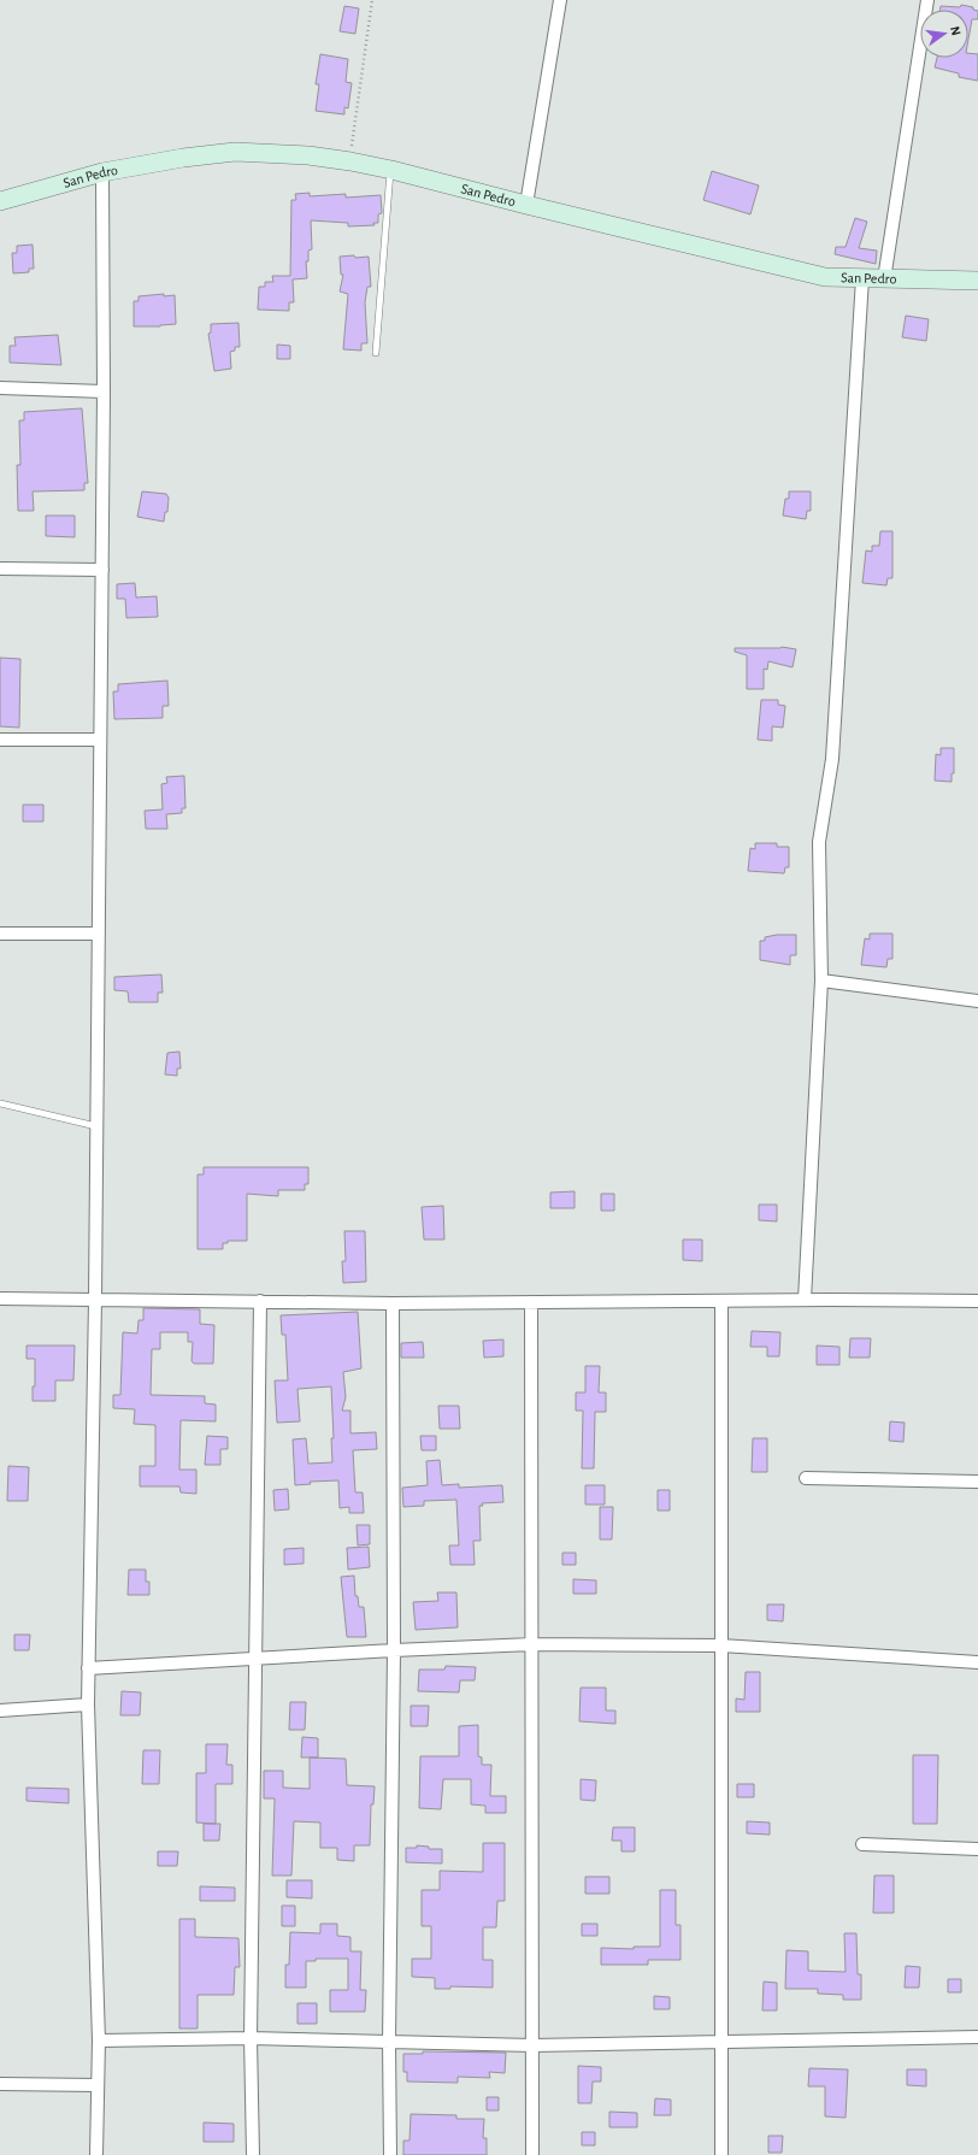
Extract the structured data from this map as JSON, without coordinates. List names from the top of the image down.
{
  "streets": {
    "street": ["San Pedro"]
  },
  "north": "right"
}
